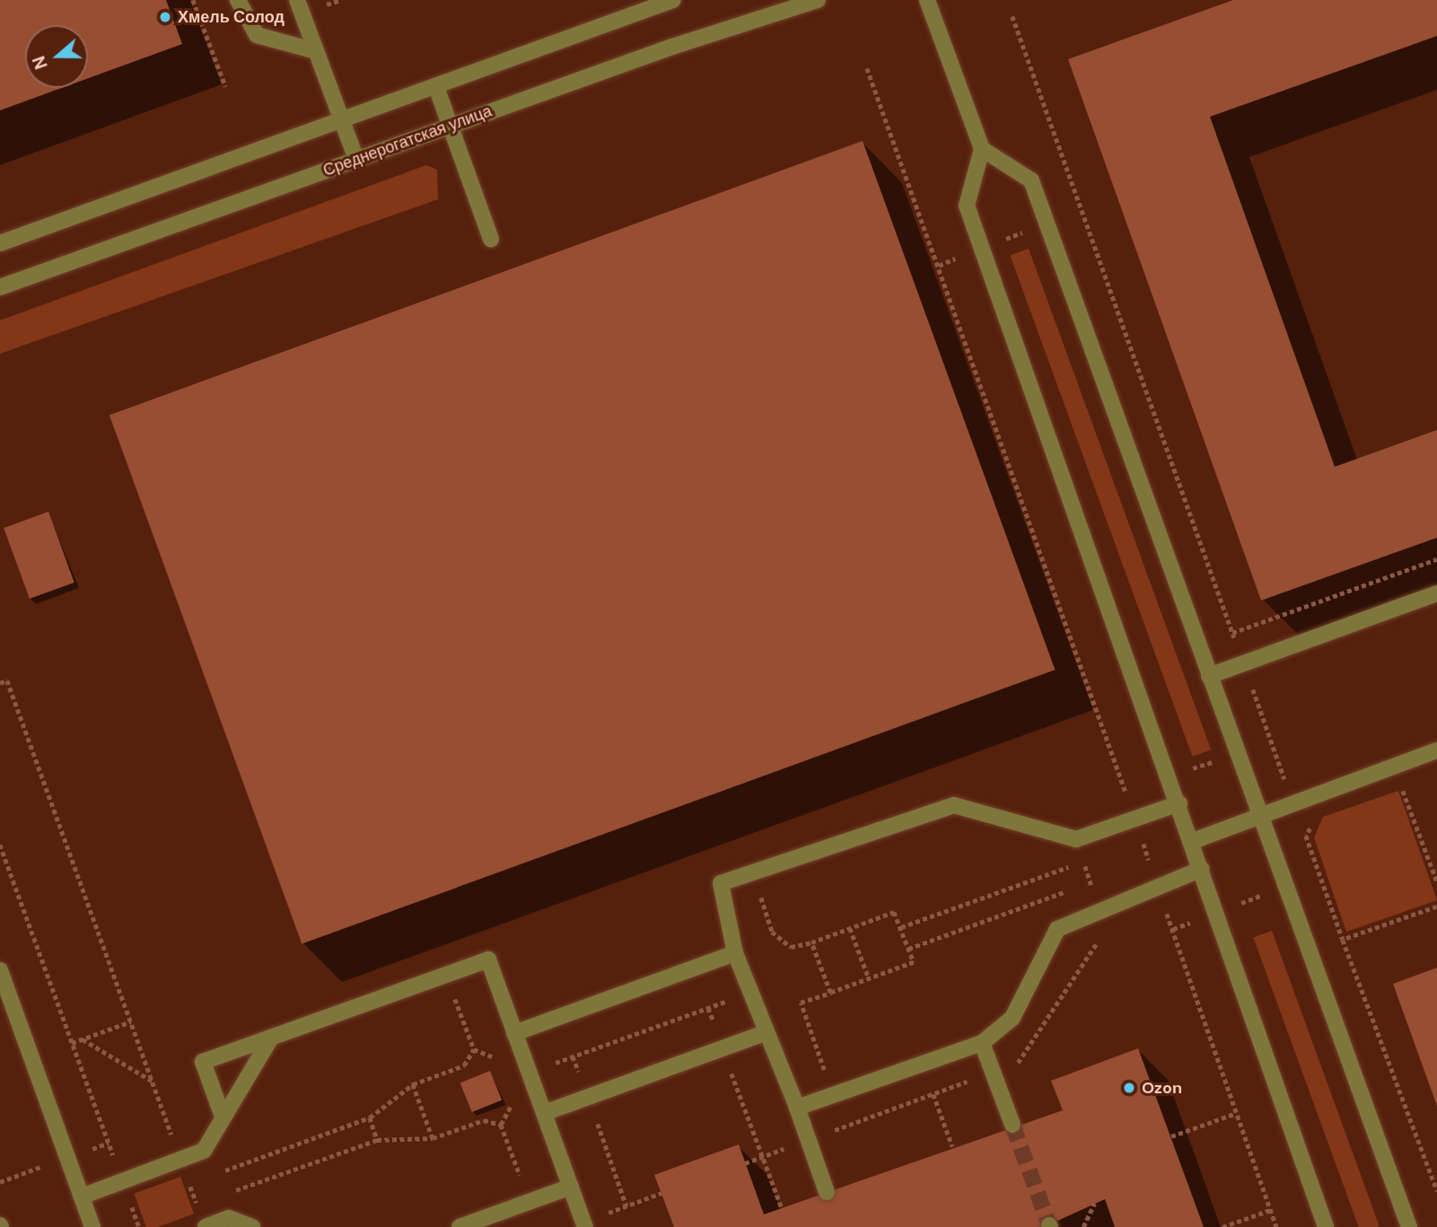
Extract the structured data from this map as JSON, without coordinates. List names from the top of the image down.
{
  "streets": {
    "street": ["Среднерогатская улица"]
  },
  "places": ["Хмель Солод", "Ozon"],
  "north": "left"
}
